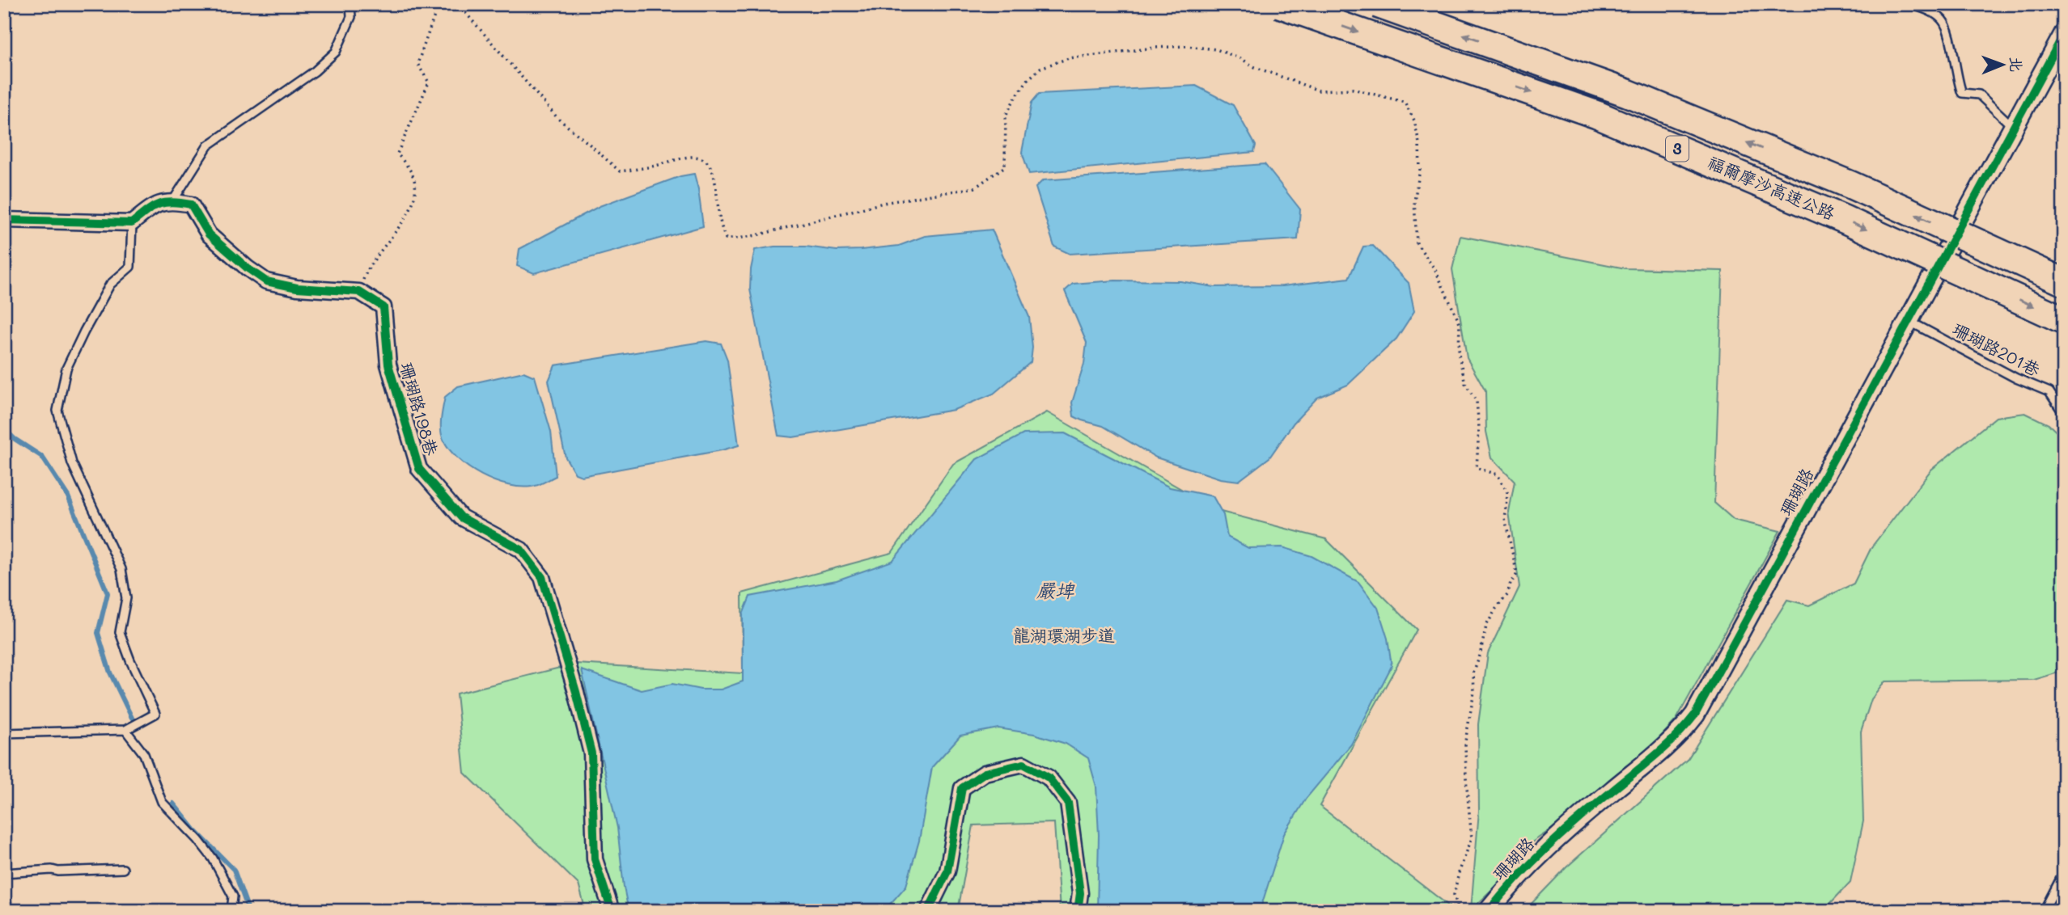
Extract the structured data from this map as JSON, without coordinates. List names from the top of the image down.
{
  "streets": {
    "highway": ["3", "福爾摩沙高速公路"],
    "street": ["珊瑚路198巷", "珊瑚路"],
    "lane": ["珊瑚路201巷"]
  },
  "crossings": [
    ["珊瑚路201巷", "珊瑚路"]
  ],
  "water": ["嚴埤"],
  "parks": ["龍湖環湖步道"],
  "north": "right"
}
